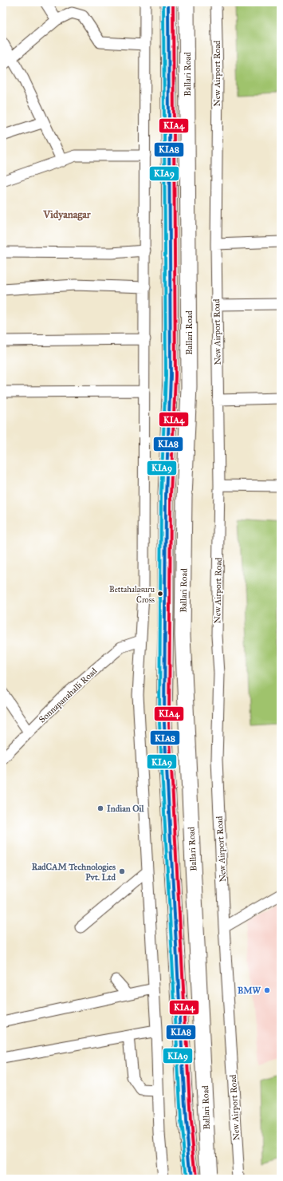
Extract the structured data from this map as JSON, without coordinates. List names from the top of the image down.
{
  "streets": {
    "highway": ["Ballari Road"],
    "street": ["New Airport Road", "Sonnapanahalli Road"]
  },
  "districts": ["Vidyanagar"],
  "places": [
    "Bettahalasuru Cross",
    "Indian Oil",
    "RadCAM Technologies Pvt. Ltd",
    "BMW"
  ],
  "lines": ["transit line KIA8", "transit line KIA9", "transit line KIA4"]
}
